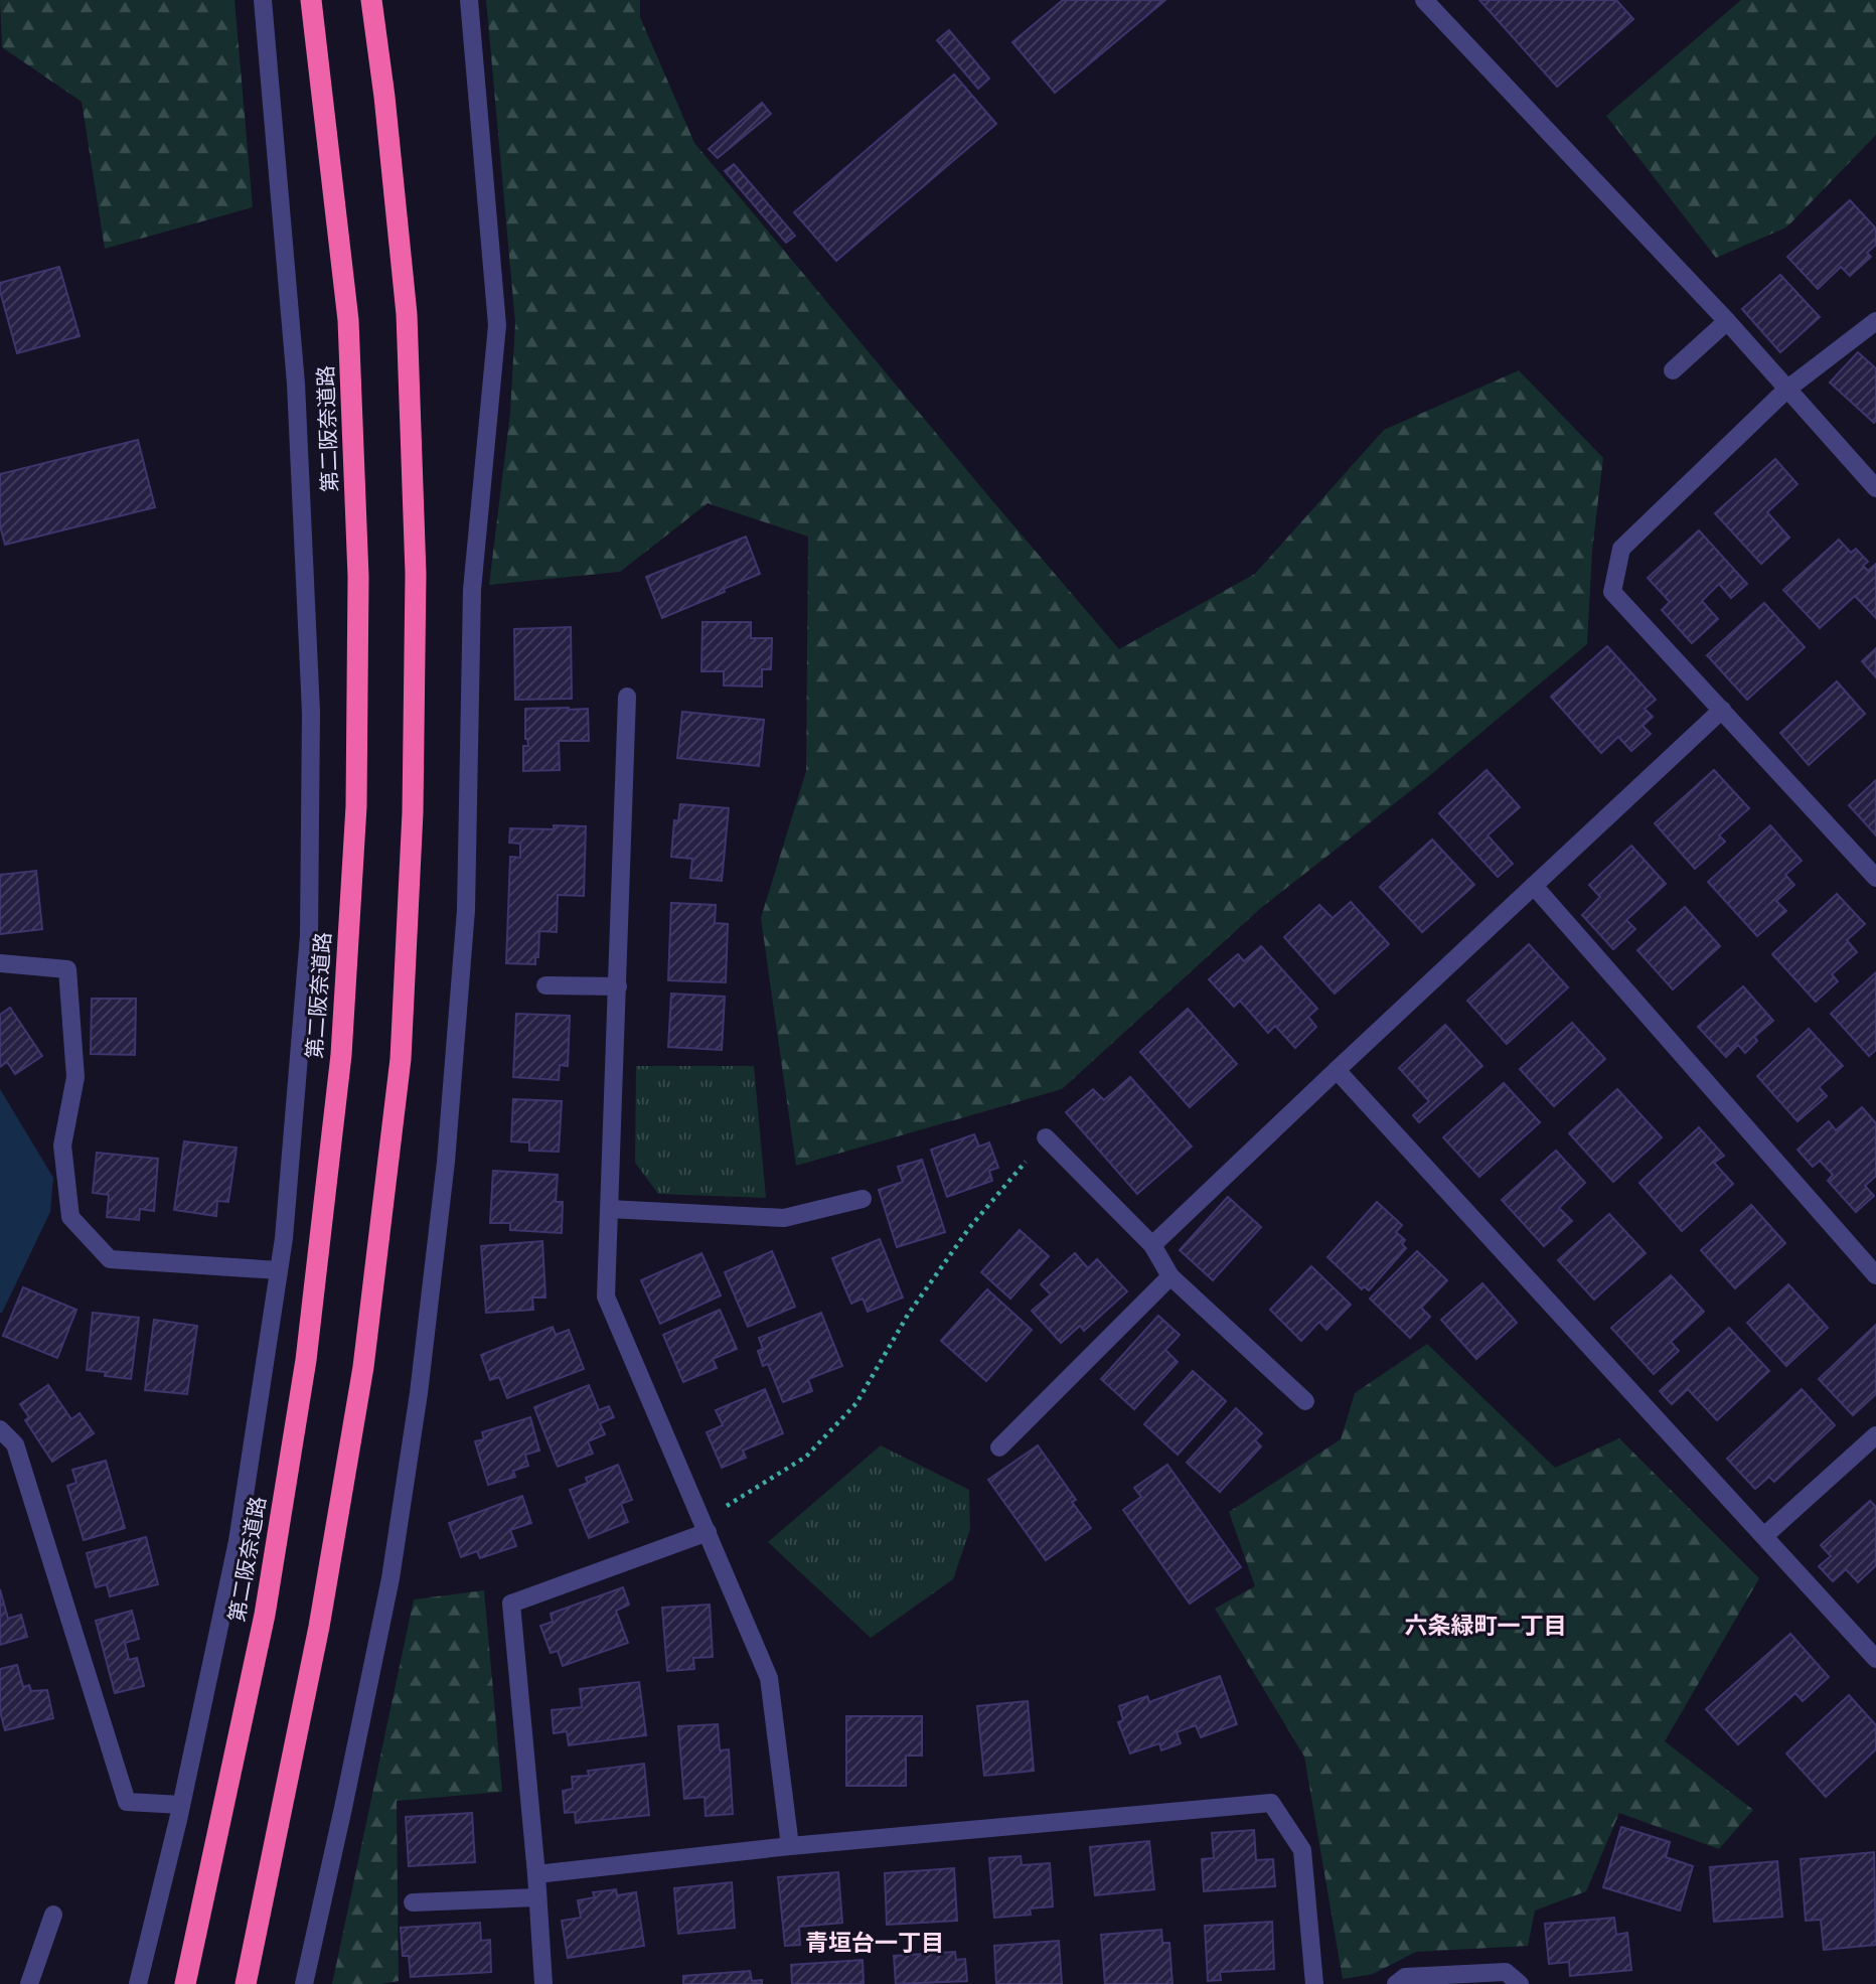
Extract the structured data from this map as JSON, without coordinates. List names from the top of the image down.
{
  "streets": {
    "highway": ["第二阪奈道路"]
  },
  "districts": ["六条緑町一丁目", "青垣台一丁目"]
}
